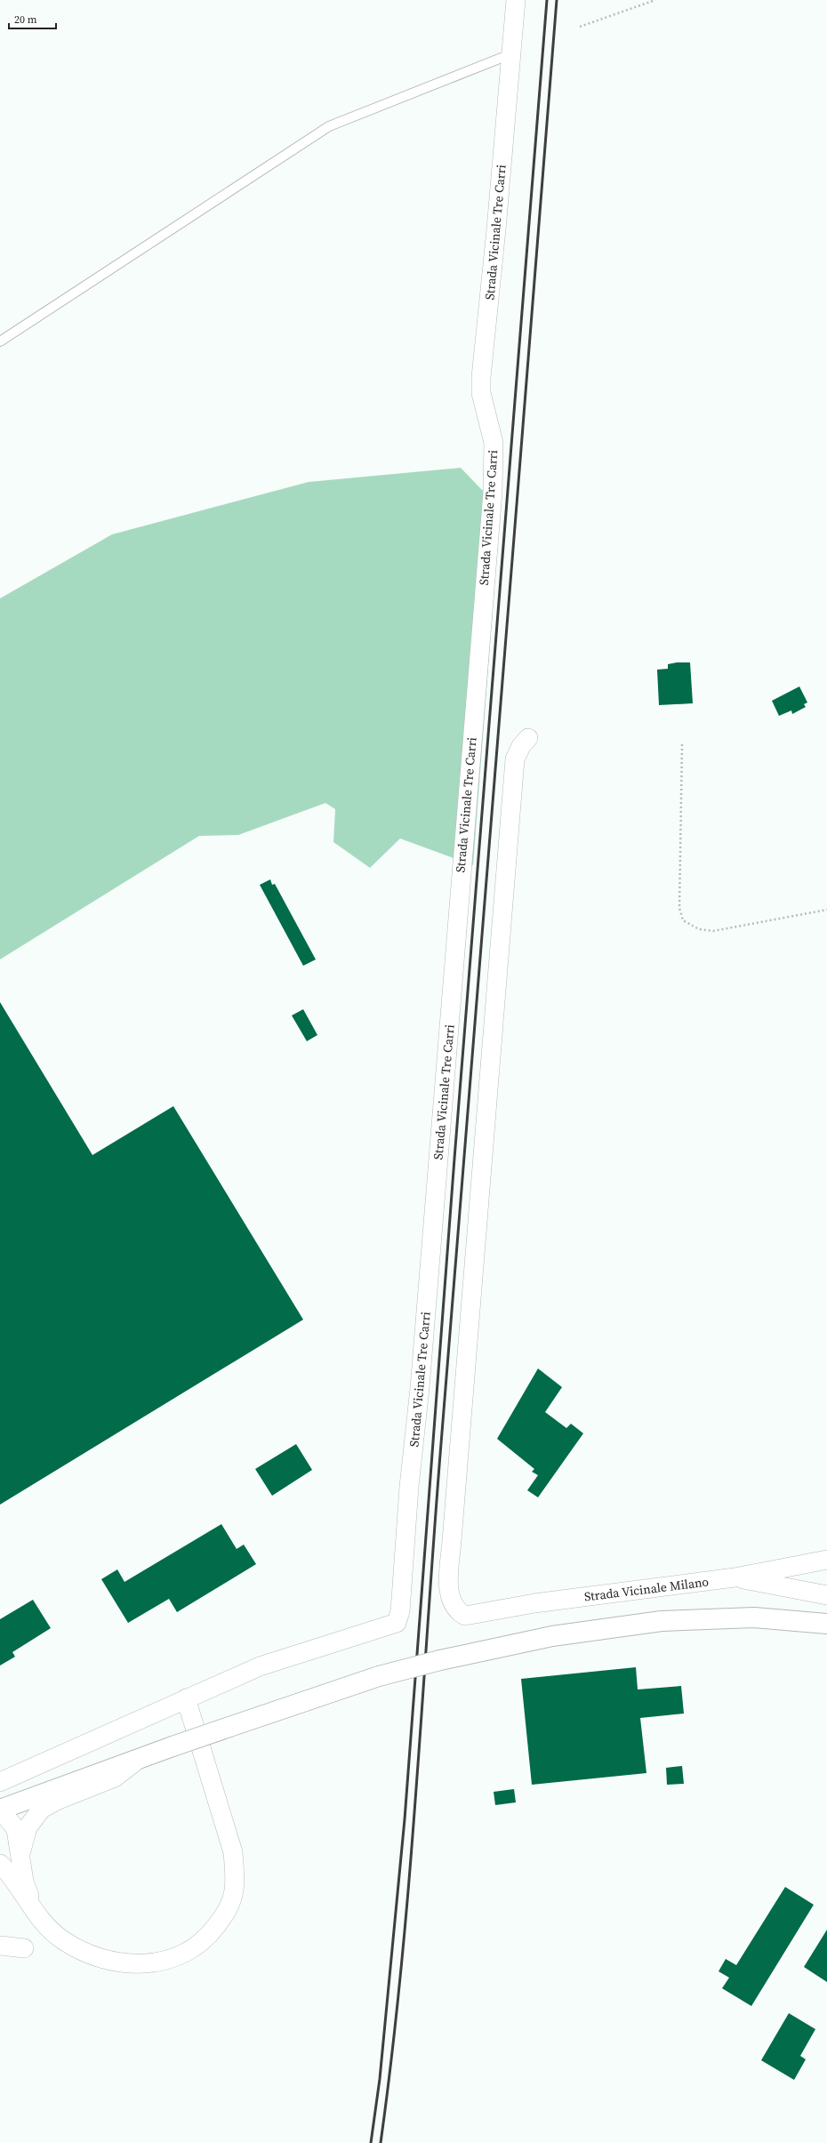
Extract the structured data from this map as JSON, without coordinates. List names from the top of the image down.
{
  "streets": {
    "street": ["Strada Vicinale Tre Carri", "Strada Vicinale Milano"]
  },
  "scale_bar": "20 m"
}
